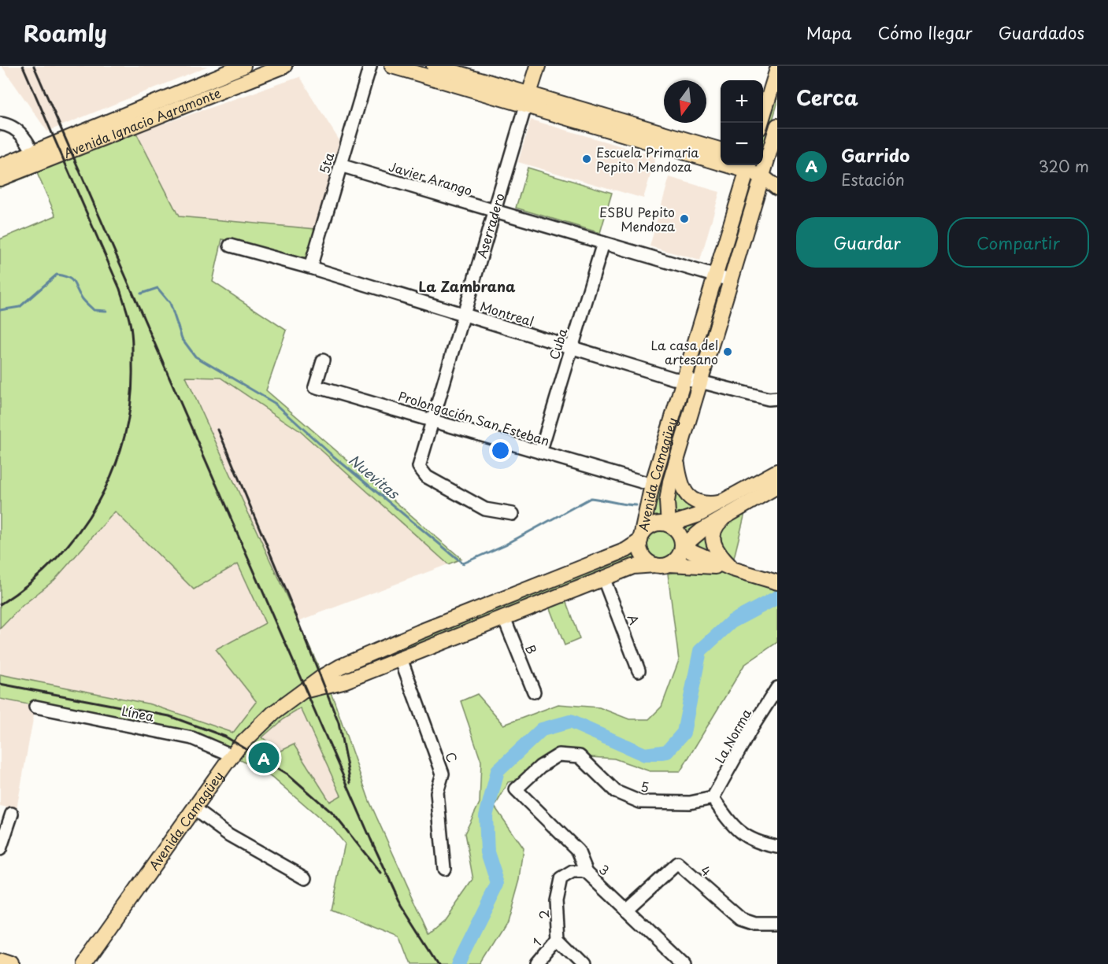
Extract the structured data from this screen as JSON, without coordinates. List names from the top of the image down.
{
  "streets": {
    "main road": ["Avenida Ignacio Agramonte", "Aserradero", "Avenida Camagüey"],
    "street": [
      "5ta",
      "Javier Arango",
      "Montreal",
      "Cuba",
      "Prolongación San Esteban",
      "A",
      "B",
      "Línea",
      "La Norma",
      "C",
      "5",
      "3",
      "4",
      "2",
      "1"
    ]
  },
  "crossings": [
    ["5ta", "Javier Arango"],
    ["5ta", "Montreal"],
    ["Javier Arango", "Aserradero"],
    ["Javier Arango", "Cuba"],
    ["Javier Arango", "Avenida Camagüey"],
    ["Aserradero", "Montreal"],
    ["Aserradero", "Prolongación San Esteban"],
    ["Montreal", "Cuba"],
    ["Montreal", "Avenida Camagüey"],
    ["Cuba", "Prolongación San Esteban"],
    ["Prolongación San Esteban", "Avenida Camagüey"],
    ["Avenida Camagüey", "A"],
    ["Avenida Camagüey", "B"],
    ["Avenida Camagüey", "Línea"],
    ["Avenida Camagüey", "C"],
    ["La Norma", "5"],
    ["5", "3"],
    ["3", "4"],
    ["3", "2"],
    ["2", "1"]
  ],
  "districts": ["La Zambrana"],
  "water": ["Nuevitas"],
  "places": ["Escuela Primaria Pepito Mendoza", "ESBU Pepito Mendoza", "La casa del artesano"],
  "north": "bottom",
  "page": {
    "header": "Roamly",
    "nav": ["Mapa", "Cómo llegar", "Guardados"],
    "heading": "Cerca",
    "map_buttons": ["+", "−"],
    "list": [
      {
        "mark": "A",
        "name": "Garrido",
        "note": "Estación",
        "value": "320 m"
      }
    ],
    "buttons": ["Guardar", "Compartir"],
    "pins": "A"
  }
}
